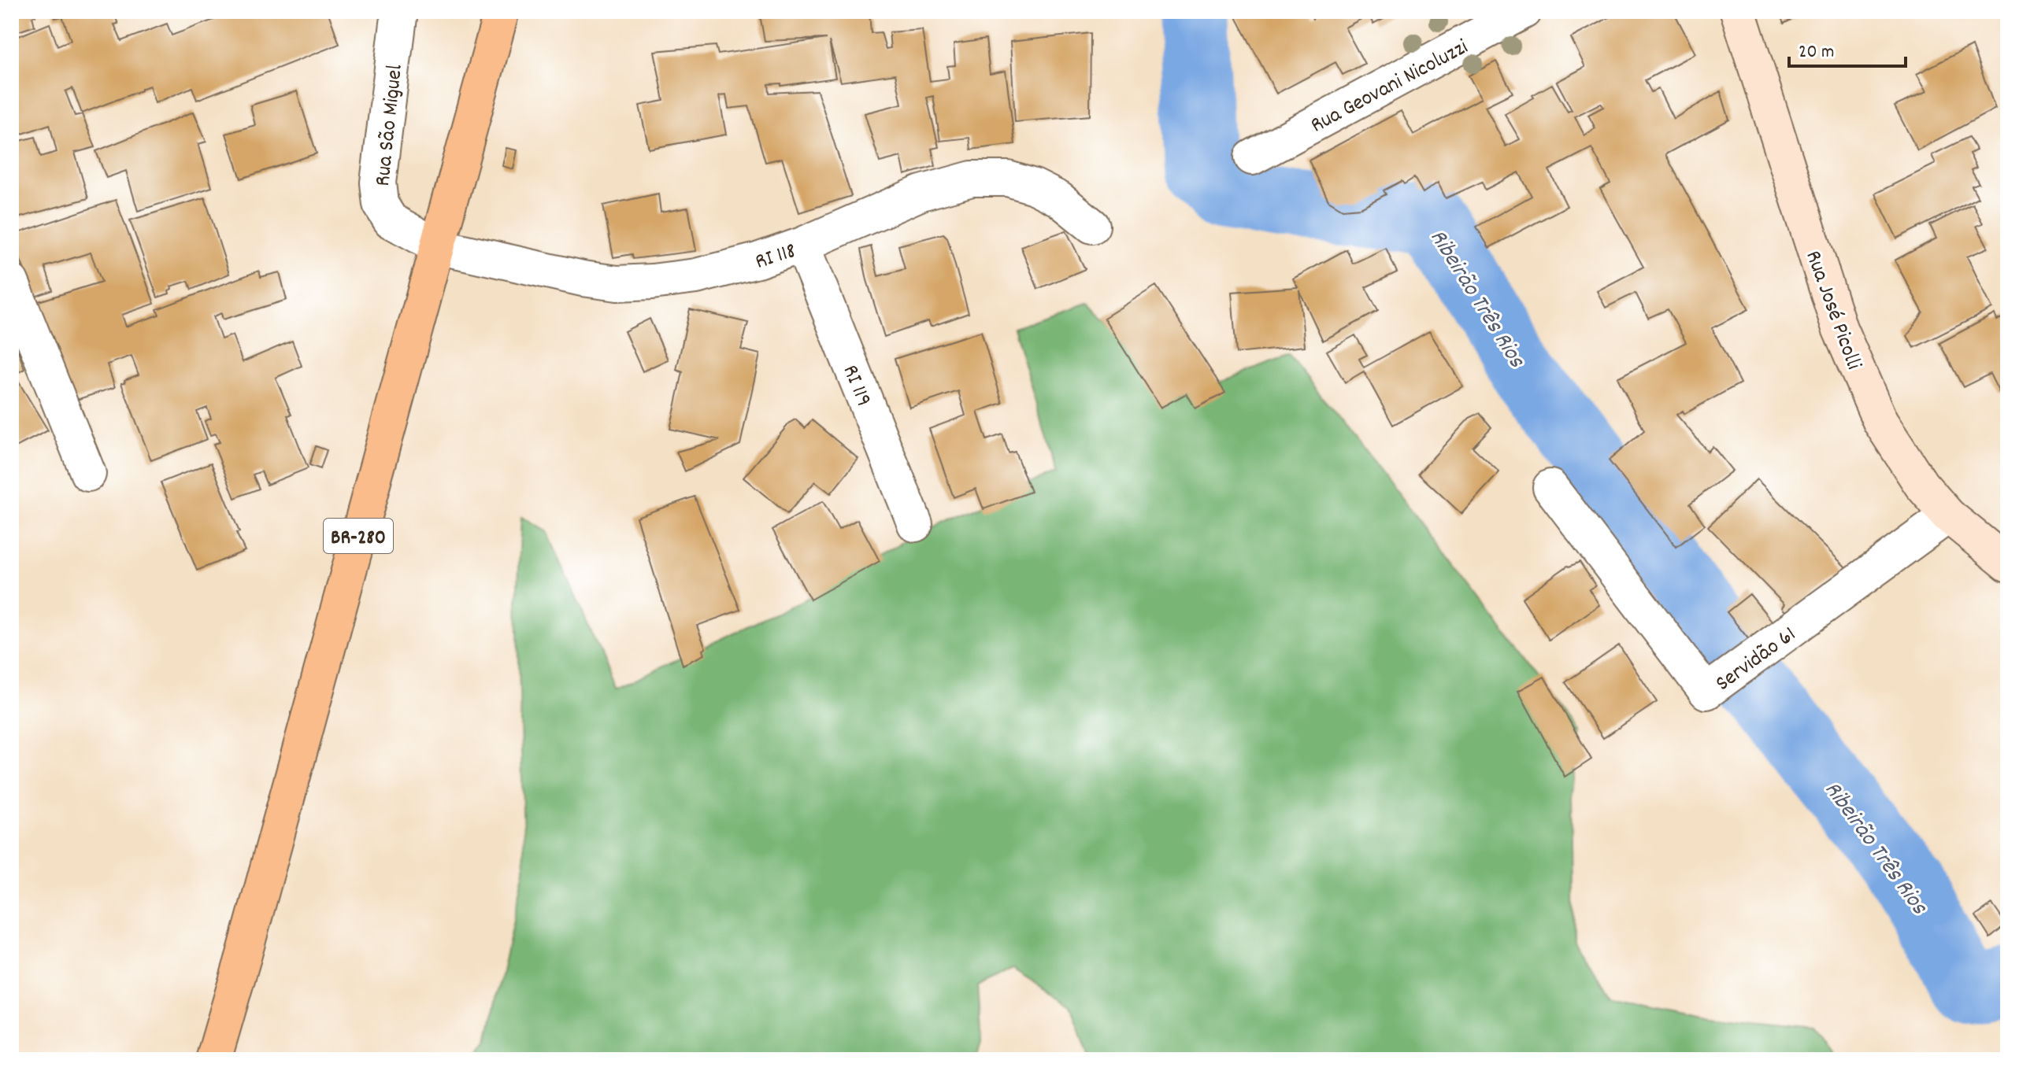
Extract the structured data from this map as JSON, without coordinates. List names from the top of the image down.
{
  "streets": {
    "highway": ["BR-280"],
    "street": [
      "Rua Geovani Nicoluzzi",
      "Rua São Miguel",
      "RI 118",
      "Rua José Picolli",
      "RI 119",
      "Servidão 61"
    ]
  },
  "crossings": [
    ["Rua São Miguel", "RI 118"],
    ["Rua São Miguel", "BR-280"],
    ["RI 118", "RI 119"],
    ["RI 118", "BR-280"],
    ["Rua José Picolli", "Servidão 61"]
  ],
  "water": ["Ribeirão Três Rios"],
  "scale_bar": "20 m"
}
